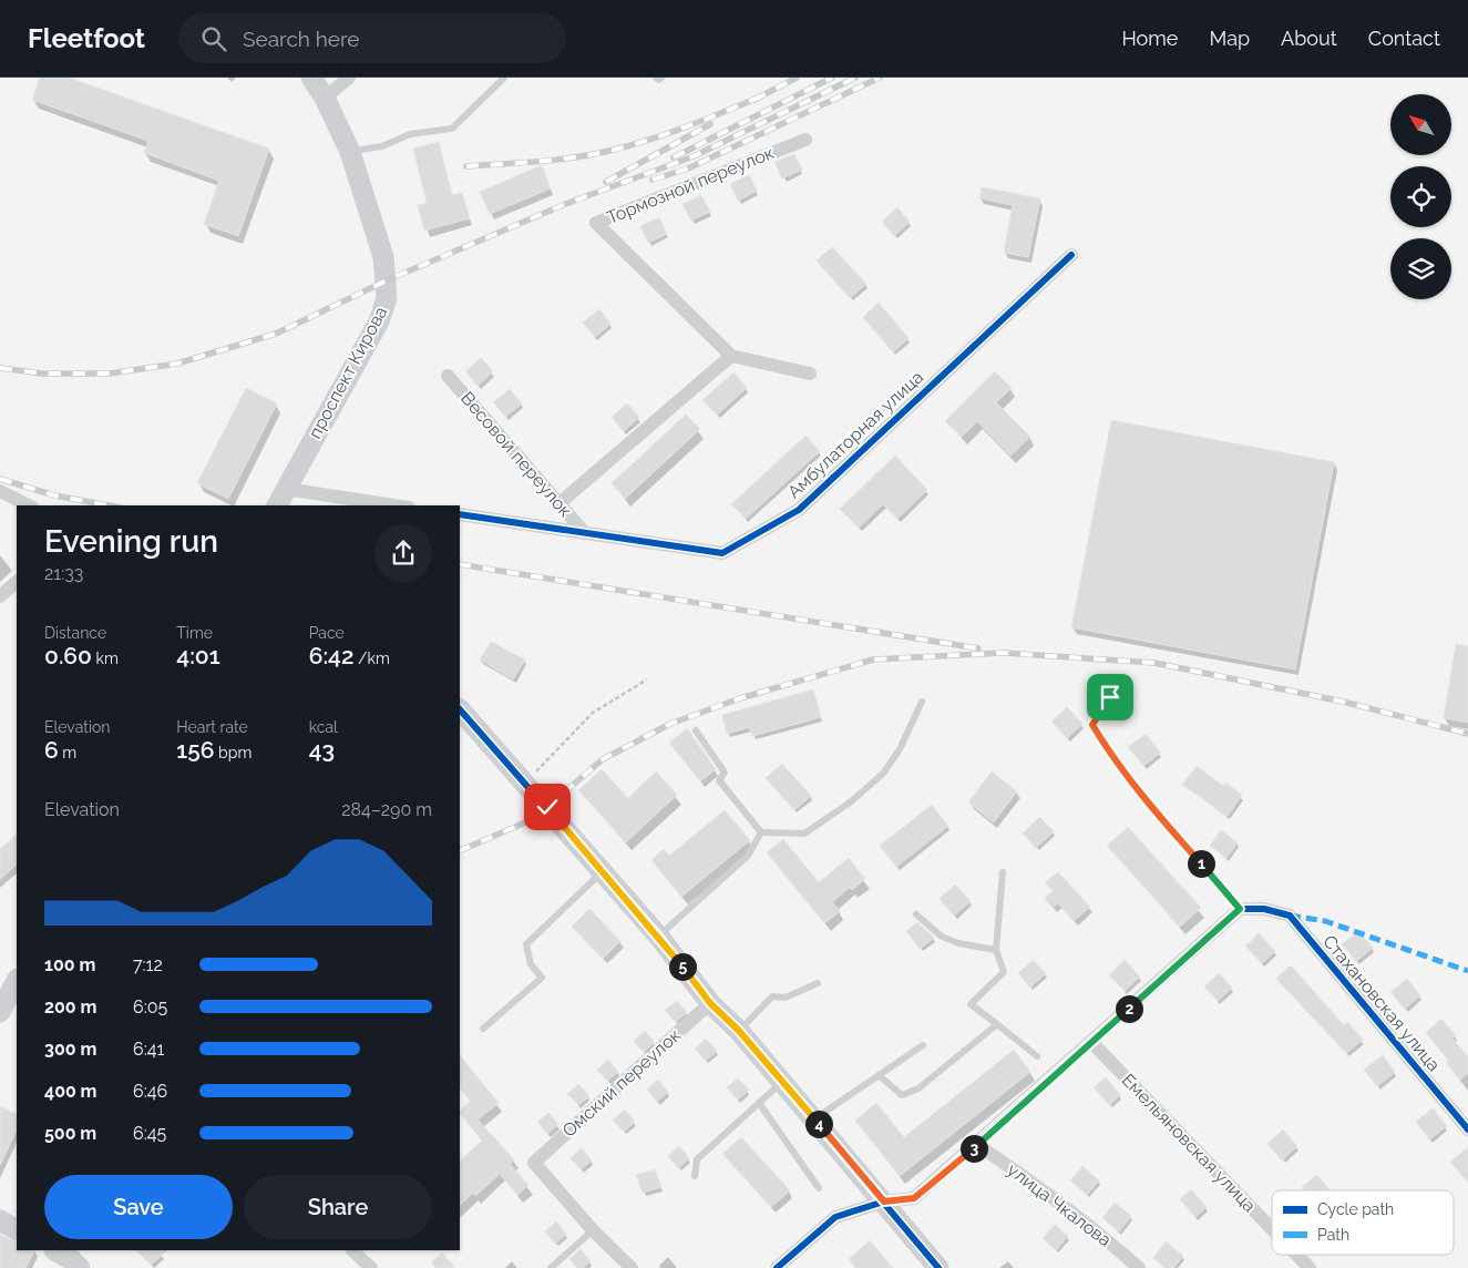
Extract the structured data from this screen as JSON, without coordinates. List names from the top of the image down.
{
  "streets": {
    "street": [
      "Тормозной переулок",
      "проспект Кирова",
      "Амбулаторная улица",
      "Весовой переулок",
      "Стахановская улица",
      "Омский переулок",
      "Емельяновская улица",
      "улица Чкалова"
    ]
  },
  "crossings": [
    ["Амбулаторная улица", "Весовой переулок"]
  ],
  "legend": ["Cycle path", "Path"],
  "north": "top left",
  "page": {
    "header": "Fleetfoot",
    "search": "Search here",
    "nav": [
      "Home",
      "Map",
      "About",
      "Contact"
    ],
    "heading": ["Evening run", "21:33"],
    "stats": [
      ["Distance", "0.60 km"],
      ["Time", "4:01"],
      ["Pace", "6:42 /km"],
      ["Elevation", "6 m"],
      ["Heart rate", "156 bpm"],
      ["kcal", "43"]
    ],
    "chart": ["Elevation", "284–290 m"],
    "pins": [
      "1",
      "5",
      "2",
      "4",
      "3"
    ],
    "list": [
      {
        "name": "100 m",
        "note": "7:12"
      },
      {
        "name": "200 m",
        "note": "6:05"
      },
      {
        "name": "300 m",
        "note": "6:41"
      },
      {
        "name": "400 m",
        "note": "6:46"
      },
      {
        "name": "500 m",
        "note": "6:45"
      }
    ],
    "buttons": ["Save", "Share"]
  }
}
